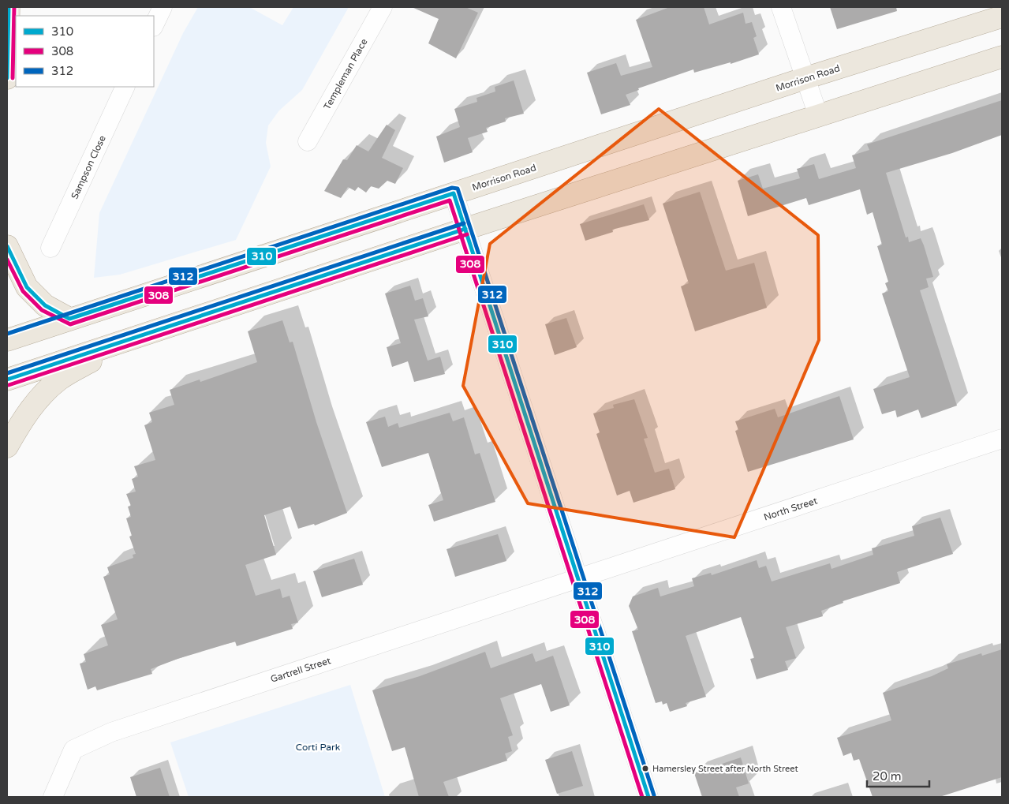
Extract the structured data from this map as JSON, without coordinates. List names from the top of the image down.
{
  "streets": {
    "main road": ["Morrison Road"],
    "street": [
      "Templeman Place",
      "Sampson Close",
      "North Street",
      "Gartrell Street"
    ]
  },
  "crossings": [
    ["North Street", "Gartrell Street"]
  ],
  "parks": ["Corti Park"],
  "places": ["Hamersley Street after North Street"],
  "lines": ["transit line 310", "transit line 308", "transit line 312"],
  "legend": ["310", "308", "312"],
  "scale_bar": "20 m"
}
